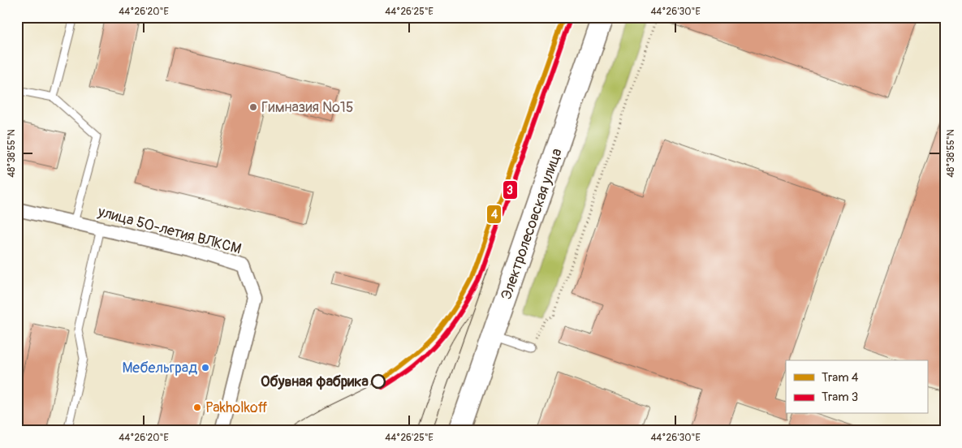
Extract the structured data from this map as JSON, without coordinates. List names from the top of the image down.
{
  "streets": {
    "main road": ["Электролесовская улица"],
    "street": ["улица 50-летия ВЛКСМ"]
  },
  "places": [
    "Гимназия №15",
    "Мебельград",
    "Обувная фабрика",
    "Pakholkoff"
  ],
  "lines": ["tram line 4", "tram line 3"],
  "legend": ["Tram 4", "Tram 3"],
  "coordinates": [
    "44°26'20\"E",
    "44°26'25\"E",
    "44°26'30\"E",
    "48°38'55\"N"
  ]
}
